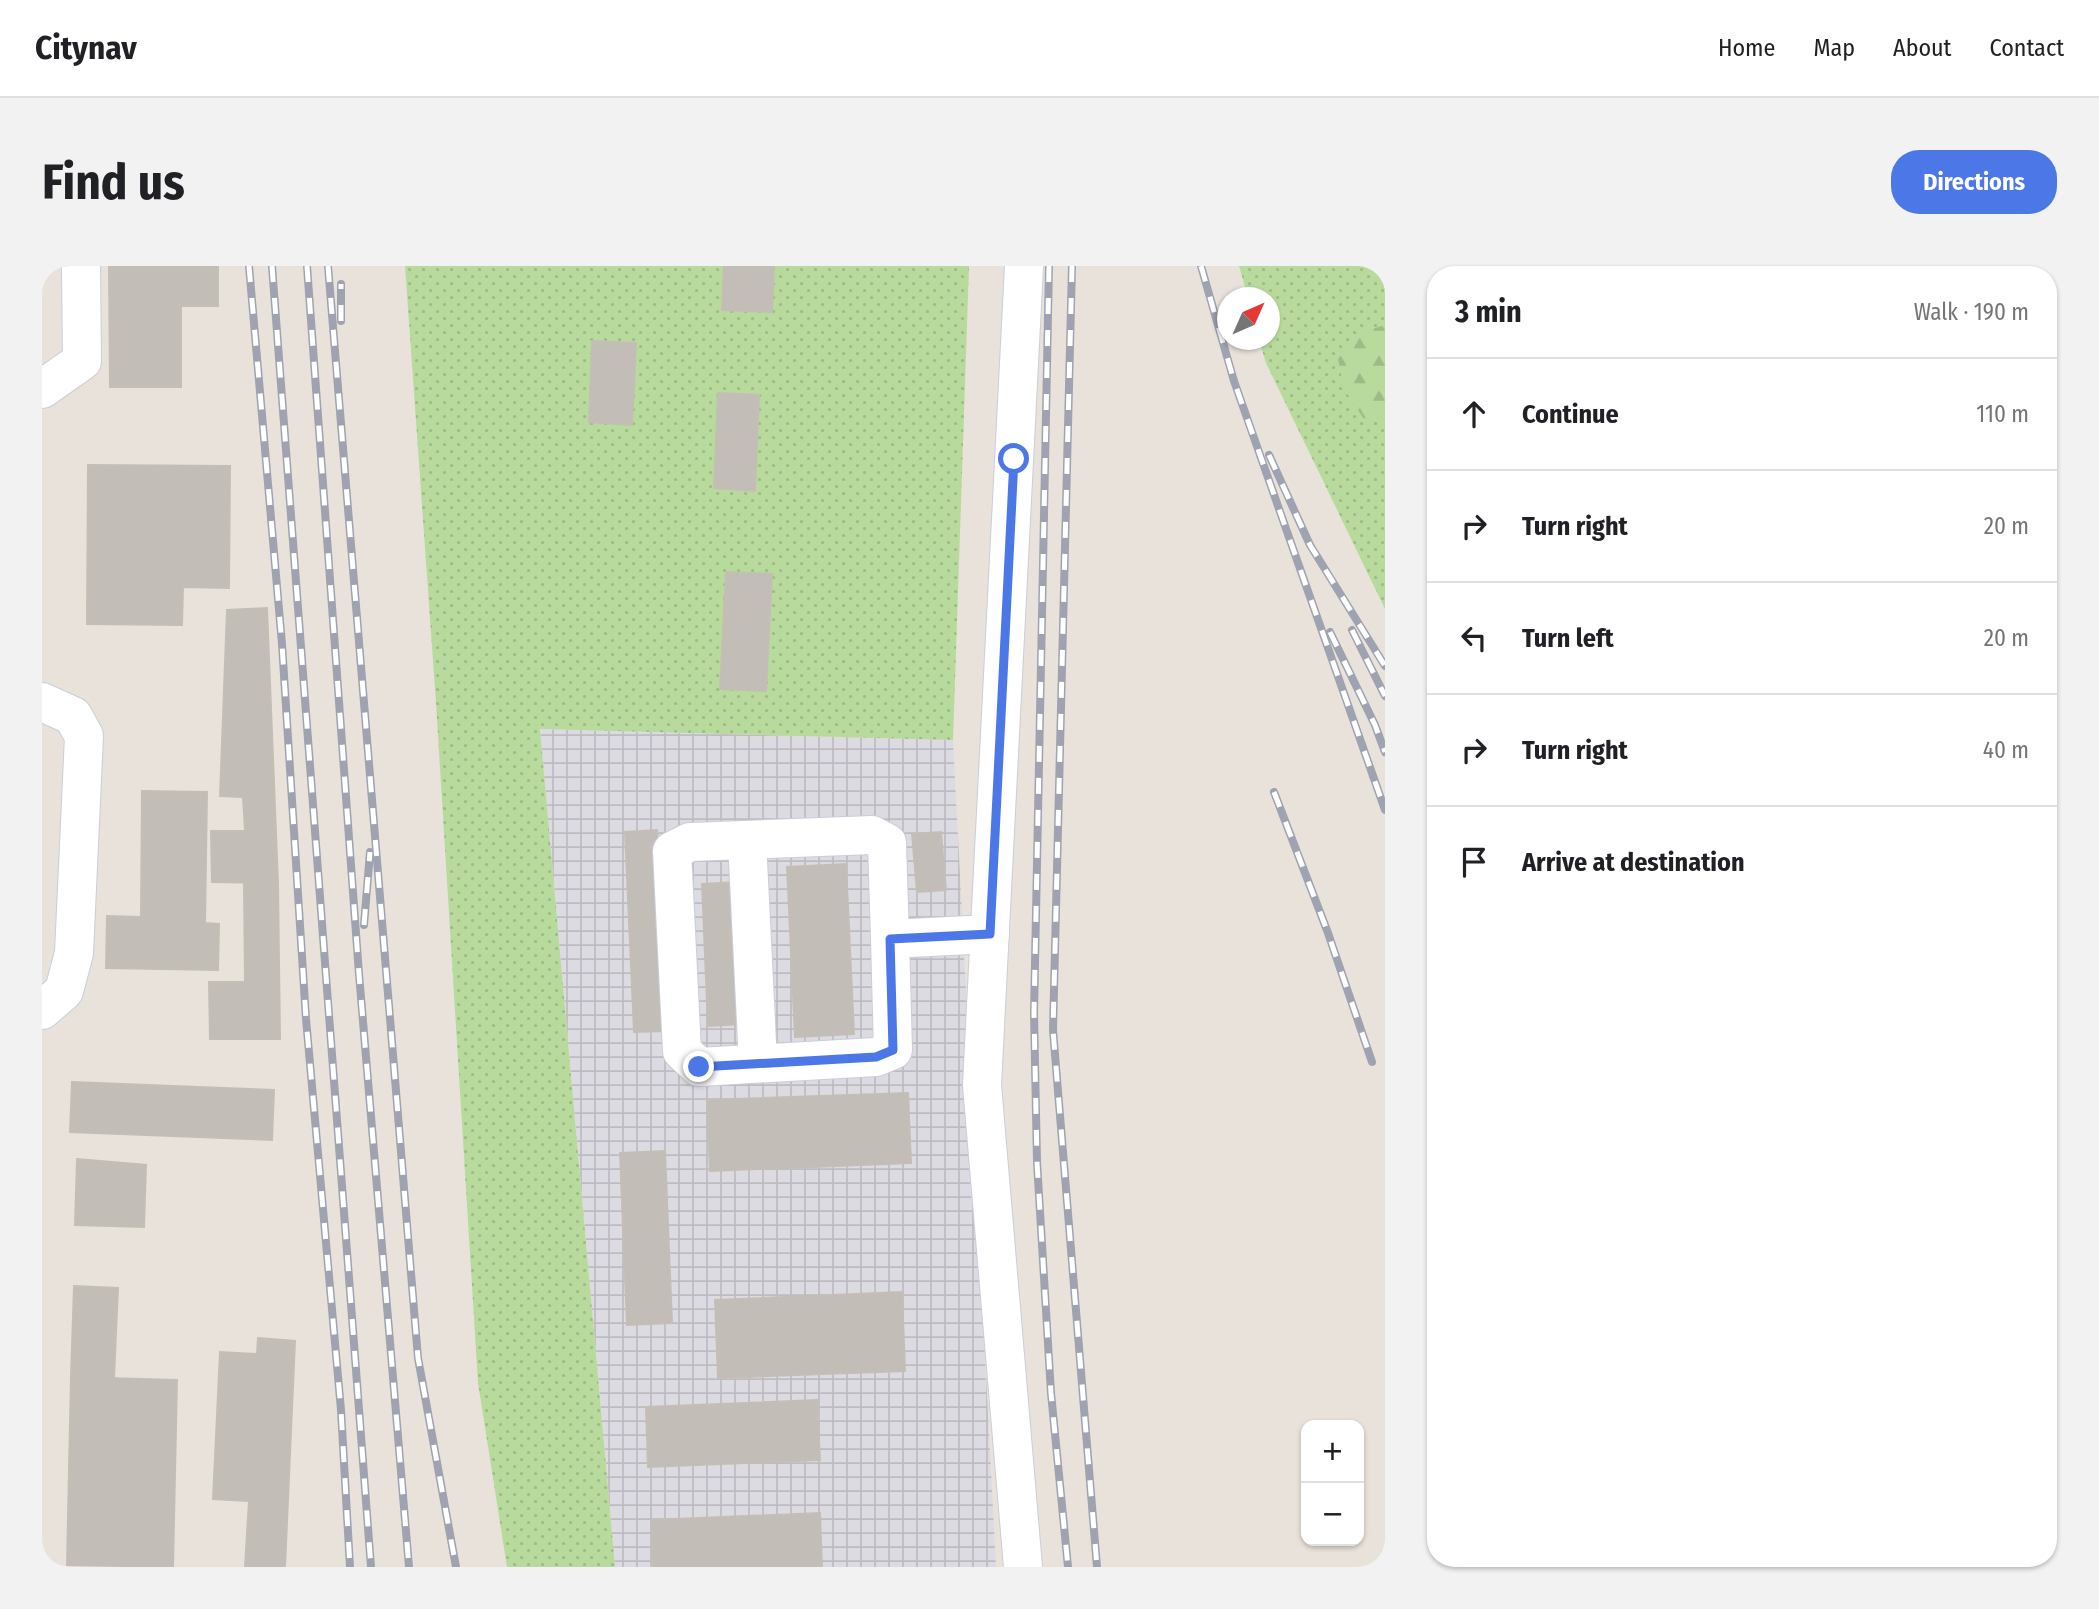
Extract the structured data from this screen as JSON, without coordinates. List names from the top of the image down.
{
  "north": "top right",
  "page": {
    "header": "Citynav",
    "nav": [
      "Home",
      "Map",
      "About",
      "Contact"
    ],
    "buttons": "Directions",
    "title": "Find us",
    "heading": ["3 min", "Walk · 190 m"],
    "list": [
      ["Continue", "110 m"],
      ["Turn right", "20 m"],
      ["Turn left", "20 m"],
      ["Turn right", "40 m"],
      "Arrive at destination"
    ],
    "map_buttons": ["+", "−"]
  }
}
